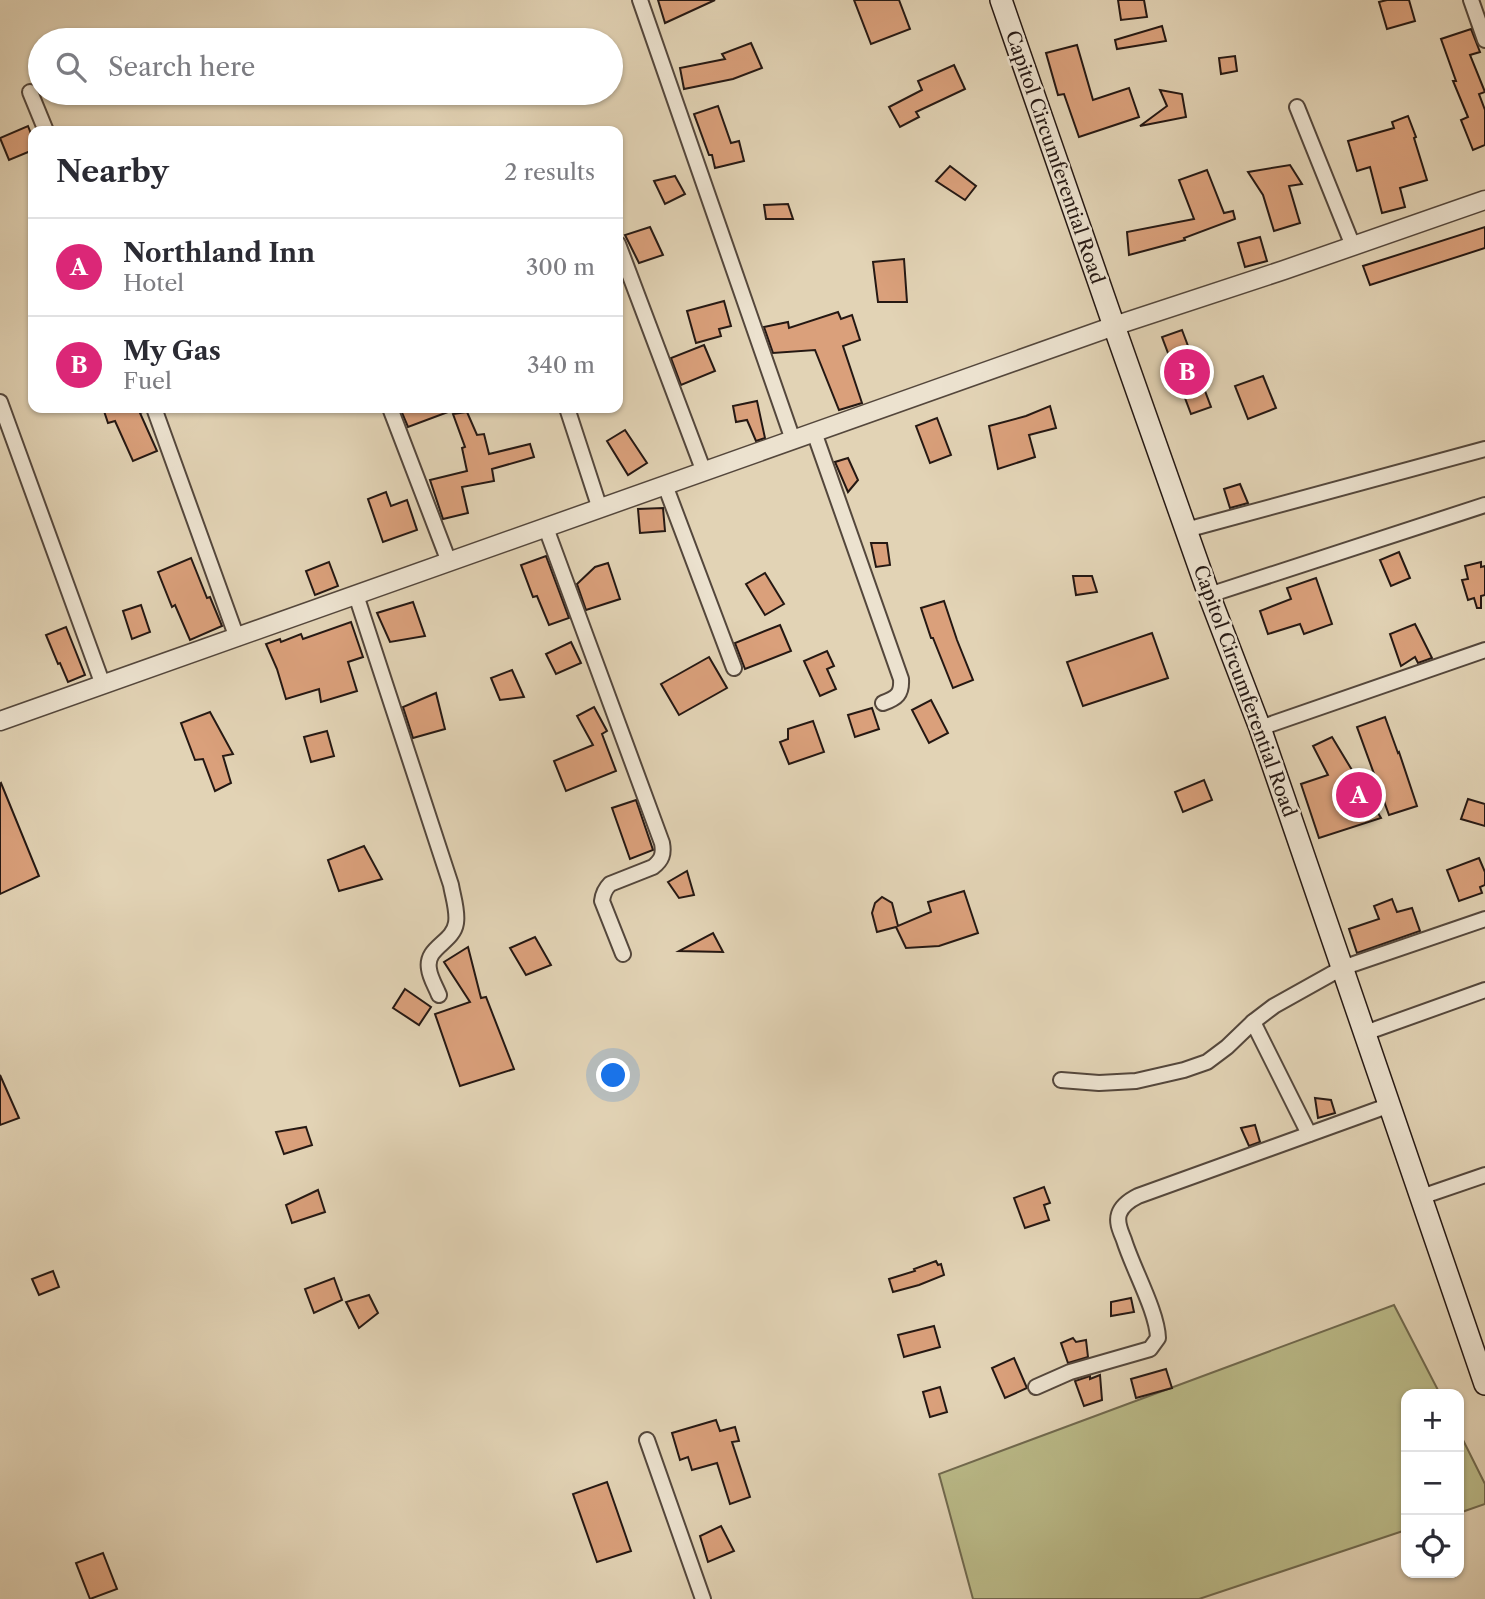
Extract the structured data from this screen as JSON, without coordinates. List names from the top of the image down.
{
  "streets": {
    "main road": ["Capitol Circumferential Road"]
  },
  "page": {
    "search": "Search here",
    "heading": ["Nearby", "2 results"],
    "list": [
      {
        "mark": "A",
        "name": "Northland Inn",
        "note": "Hotel",
        "value": "300 m"
      },
      {
        "mark": "B",
        "name": "My Gas",
        "note": "Fuel",
        "value": "340 m"
      }
    ],
    "pins": ["B", "A"],
    "map_buttons": ["+", "−"]
  }
}
